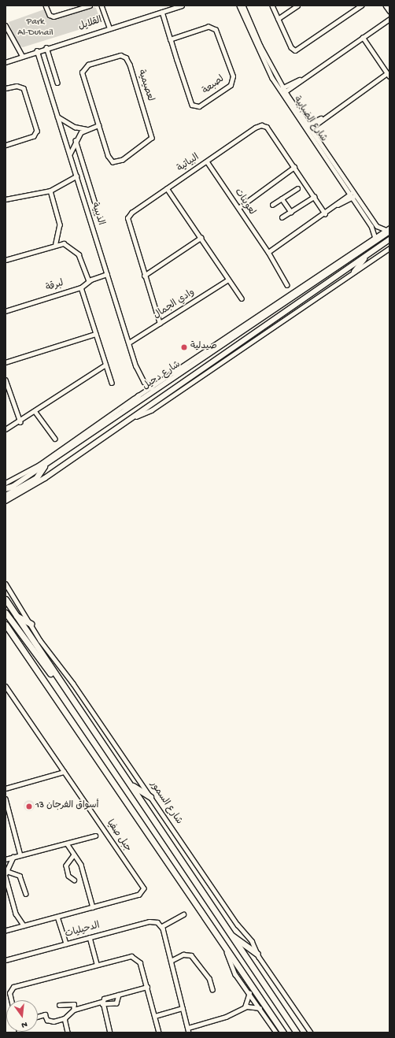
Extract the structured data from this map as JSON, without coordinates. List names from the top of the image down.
{
  "streets": {
    "main road": ["شارع دحيل", "شارع السمور"],
    "street": [
      "القلايل",
      "لعصيمية",
      "لصبعة",
      "شارع الضبابية",
      "البياتية",
      "لعوينات",
      "الذيبية",
      "لبرقة",
      "وادي الجمال",
      "جبل صفيا",
      "الدحيليات"
    ]
  },
  "crossings": [
    ["القلايل", "لصبعة"],
    ["القلايل", "الذيبية"],
    ["شارع الضبابية", "شارع دحيل"],
    ["البياتية", "لعوينات"],
    ["البياتية", "وادي الجمال"],
    ["الذيبية", "لبرقة"],
    ["الذيبية", "وادي الجمال"],
    ["الذيبية", "شارع دحيل"]
  ],
  "parks": ["Park Al-Duhail"],
  "places": ["صيدلية", "أسواق الفرجان 13"],
  "north": "bottom"
}
